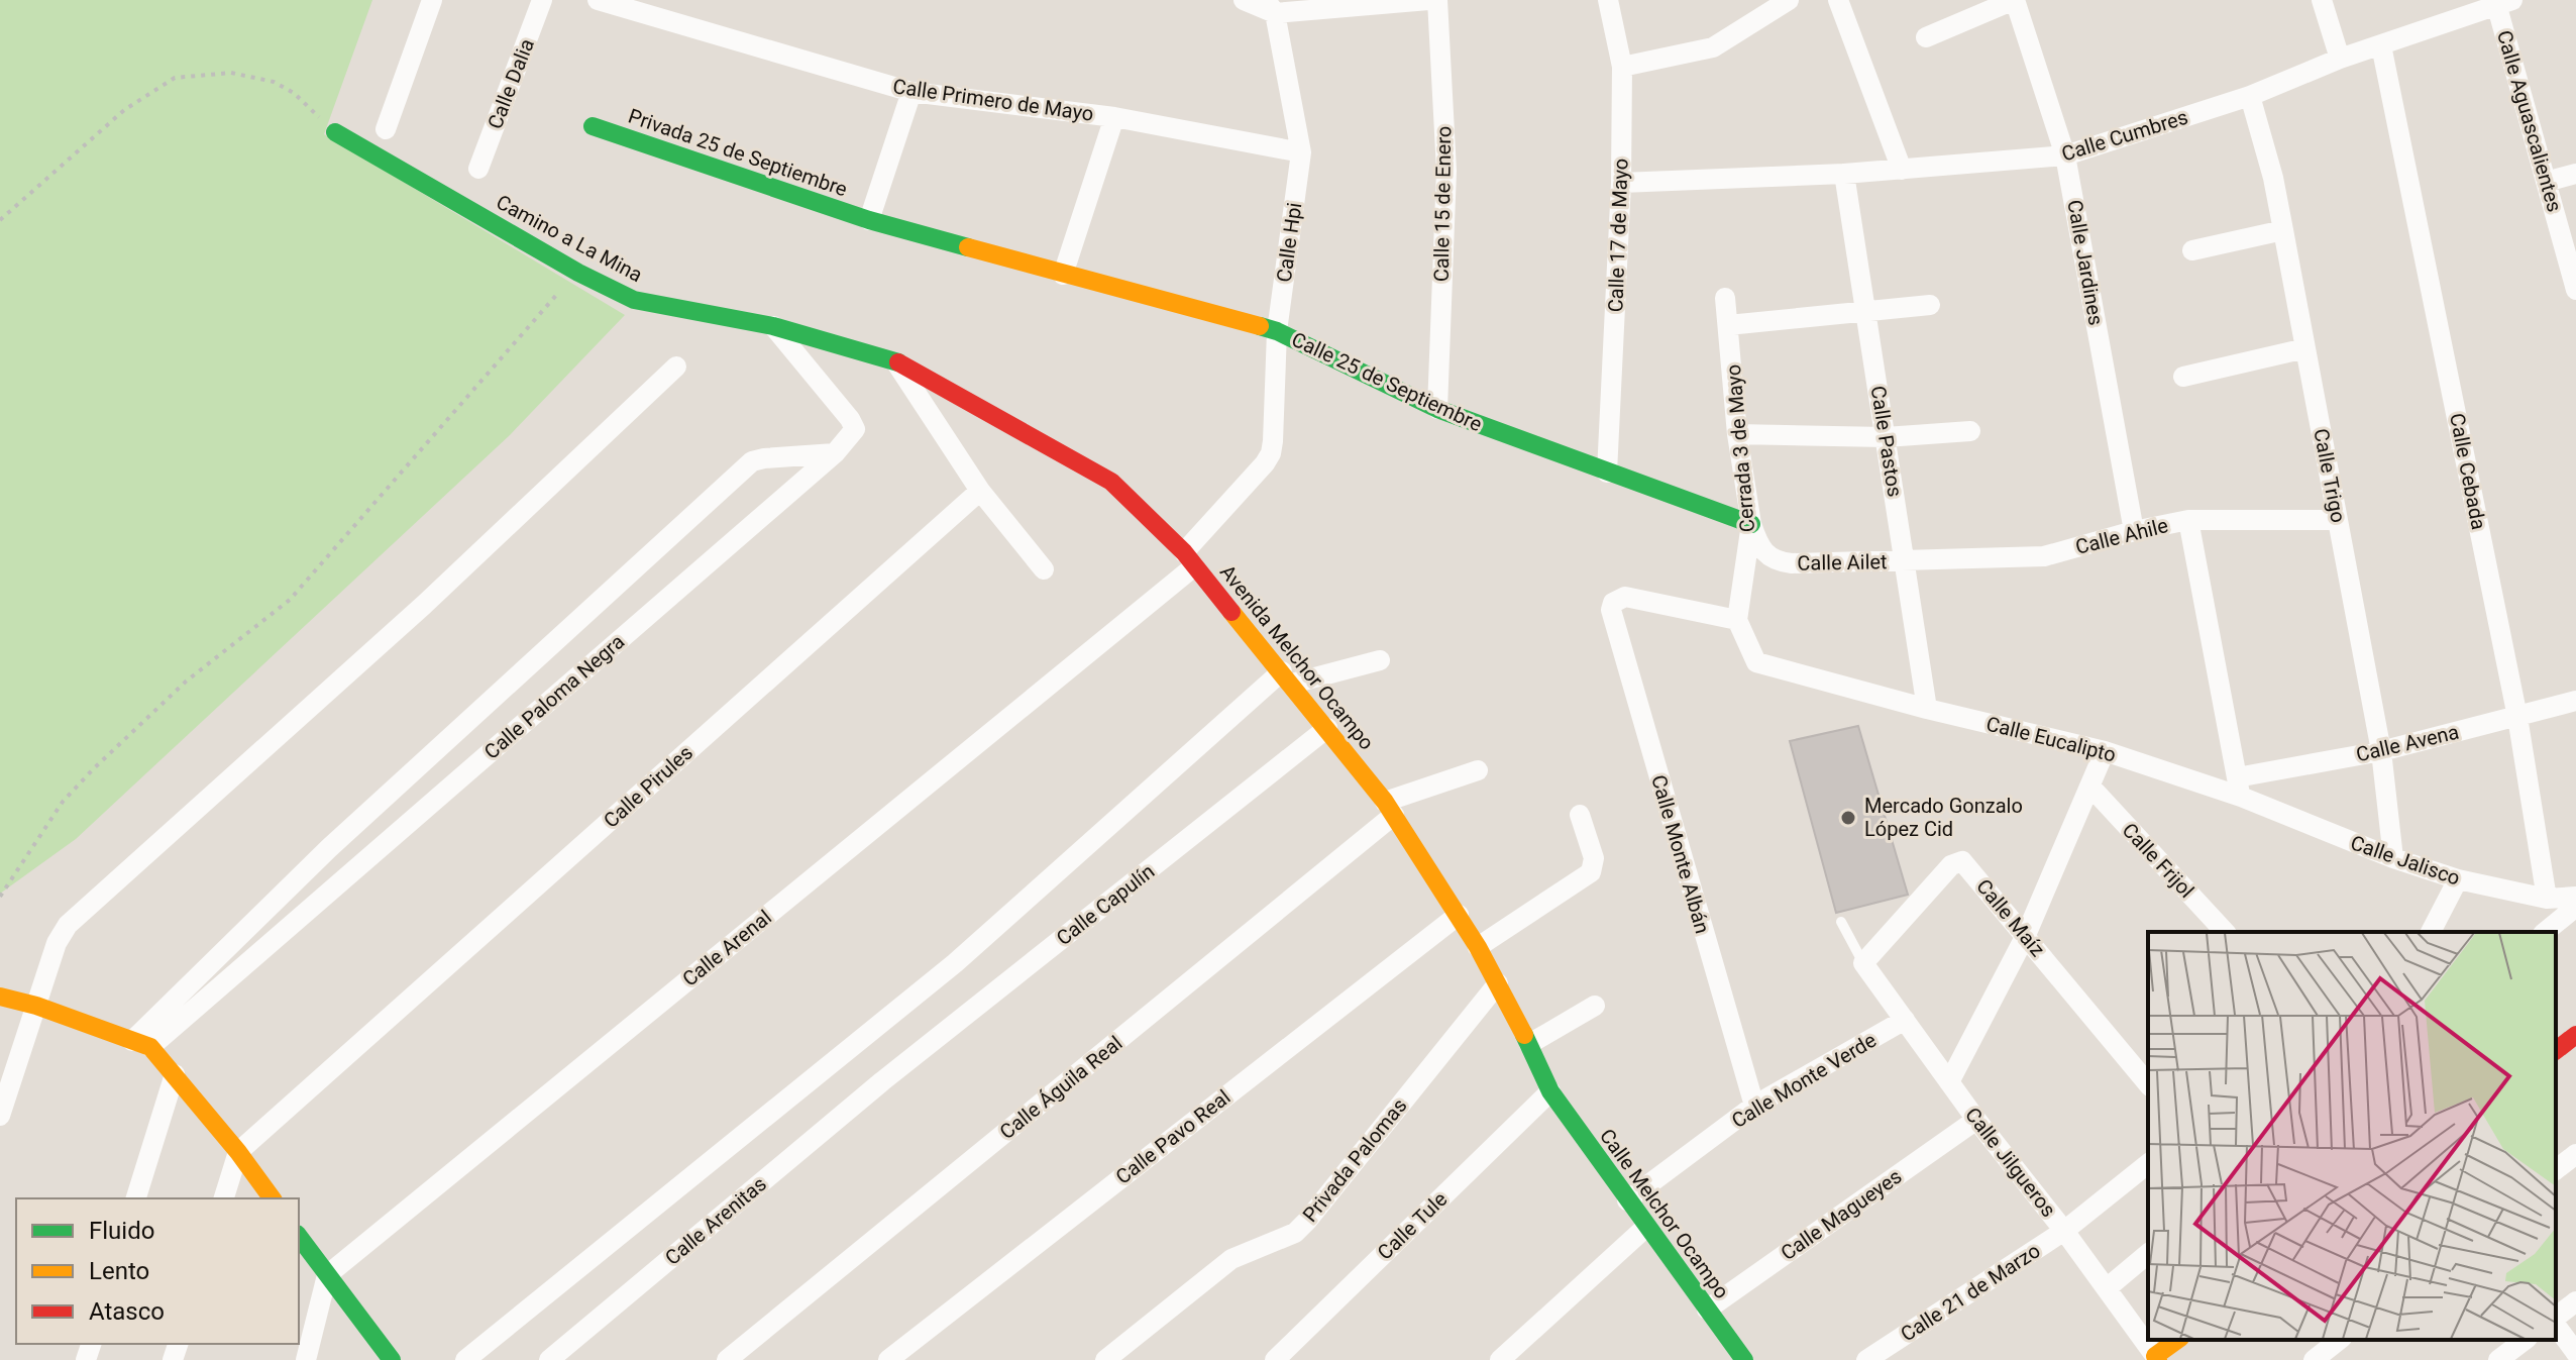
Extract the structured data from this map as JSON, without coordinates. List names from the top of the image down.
{
  "streets": {
    "street": [
      "Calle Dalia",
      "Calle Primero de Mayo",
      "Calle Aguascalientes",
      "Calle Cumbres",
      "Privada 25 de Septiembre",
      "Calle 15 de Enero",
      "Calle 17 de Mayo",
      "Camino a La Mina",
      "Calle Hpi",
      "Calle Jardines",
      "Calle 25 de Septiembre",
      "Calle Pastos",
      "Cerrada 3 de Mayo",
      "Calle Cebada",
      "Calle Trigo",
      "Calle Ahile",
      "Calle Ailet",
      "Avenida Melchor Ocampo",
      "Calle Paloma Negra",
      "Calle Eucalipto",
      "Calle Avena",
      "Calle Pirules",
      "Calle Monte Albán",
      "Calle Frijol",
      "Calle Jalisco",
      "Calle Capulín",
      "Calle Maíz",
      "Calle Arenal",
      "Calle Monte Verde",
      "Calle Águila Real",
      "Calle Pavo Real",
      "Privada Palomas",
      "Calle Jilgueros",
      "Calle Melchor Ocampo",
      "Calle Magueyes",
      "Calle Arenitas",
      "Calle Tule",
      "Calle 21 de Marzo"
    ]
  },
  "crossings": [
    ["Calle Primero de Mayo", "Calle Hpi"],
    ["Calle Aguascalientes", "Calle Cumbres"],
    ["Calle Cumbres", "Calle 17 de Mayo"],
    ["Calle Cumbres", "Calle Jardines"],
    ["Calle Cumbres", "Calle Pastos"],
    ["Calle Cumbres", "Calle Cebada"],
    ["Calle Cumbres", "Calle Trigo"],
    ["Privada 25 de Septiembre", "Calle 25 de Septiembre"],
    ["Calle 15 de Enero", "Calle 25 de Septiembre"],
    ["Calle 17 de Mayo", "Calle 25 de Septiembre"],
    ["Camino a La Mina", "Avenida Melchor Ocampo"],
    ["Camino a La Mina", "Calle Paloma Negra"],
    ["Calle Hpi", "Calle 25 de Septiembre"],
    ["Calle Hpi", "Avenida Melchor Ocampo"],
    ["Calle Hpi", "Calle Arenal"],
    ["Calle Jardines", "Calle Ahile"],
    ["Calle 25 de Septiembre", "Cerrada 3 de Mayo"],
    ["Calle 25 de Septiembre", "Calle Ailet"],
    ["Calle Pastos", "Calle Ahile"],
    ["Calle Pastos", "Calle Ailet"],
    ["Calle Pastos", "Calle Eucalipto"],
    ["Cerrada 3 de Mayo", "Calle Ailet"],
    ["Cerrada 3 de Mayo", "Calle Eucalipto"],
    ["Cerrada 3 de Mayo", "Calle Monte Albán"],
    ["Calle Cebada", "Calle Avena"],
    ["Calle Cebada", "Calle Jalisco"],
    ["Calle Trigo", "Calle Ahile"],
    ["Calle Trigo", "Calle Avena"],
    ["Calle Trigo", "Calle Jalisco"],
    ["Calle Ahile", "Calle Ailet"],
    ["Avenida Melchor Ocampo", "Calle Capulín"],
    ["Avenida Melchor Ocampo", "Calle Arenal"],
    ["Avenida Melchor Ocampo", "Calle Águila Real"],
    ["Avenida Melchor Ocampo", "Calle Pavo Real"],
    ["Avenida Melchor Ocampo", "Privada Palomas"],
    ["Avenida Melchor Ocampo", "Calle Melchor Ocampo"],
    ["Avenida Melchor Ocampo", "Calle Tule"],
    ["Calle Eucalipto", "Calle Avena"],
    ["Calle Eucalipto", "Calle Monte Albán"],
    ["Calle Eucalipto", "Calle Jalisco"],
    ["Calle Avena", "Calle Jalisco"],
    ["Calle Monte Albán", "Calle Monte Verde"],
    ["Calle Capulín", "Calle Arenitas"],
    ["Calle Maíz", "Calle Jilgueros"],
    ["Calle Monte Verde", "Calle Jilgueros"],
    ["Calle Monte Verde", "Calle Melchor Ocampo"],
    ["Calle Jilgueros", "Calle Magueyes"],
    ["Calle Jilgueros", "Calle 21 de Marzo"],
    ["Calle Melchor Ocampo", "Calle Magueyes"],
    ["Calle Melchor Ocampo", "Calle Tule"]
  ],
  "places": ["Mercado Gonzalo López Cid"],
  "legend": ["Fluido", "Lento", "Atasco"]
}
